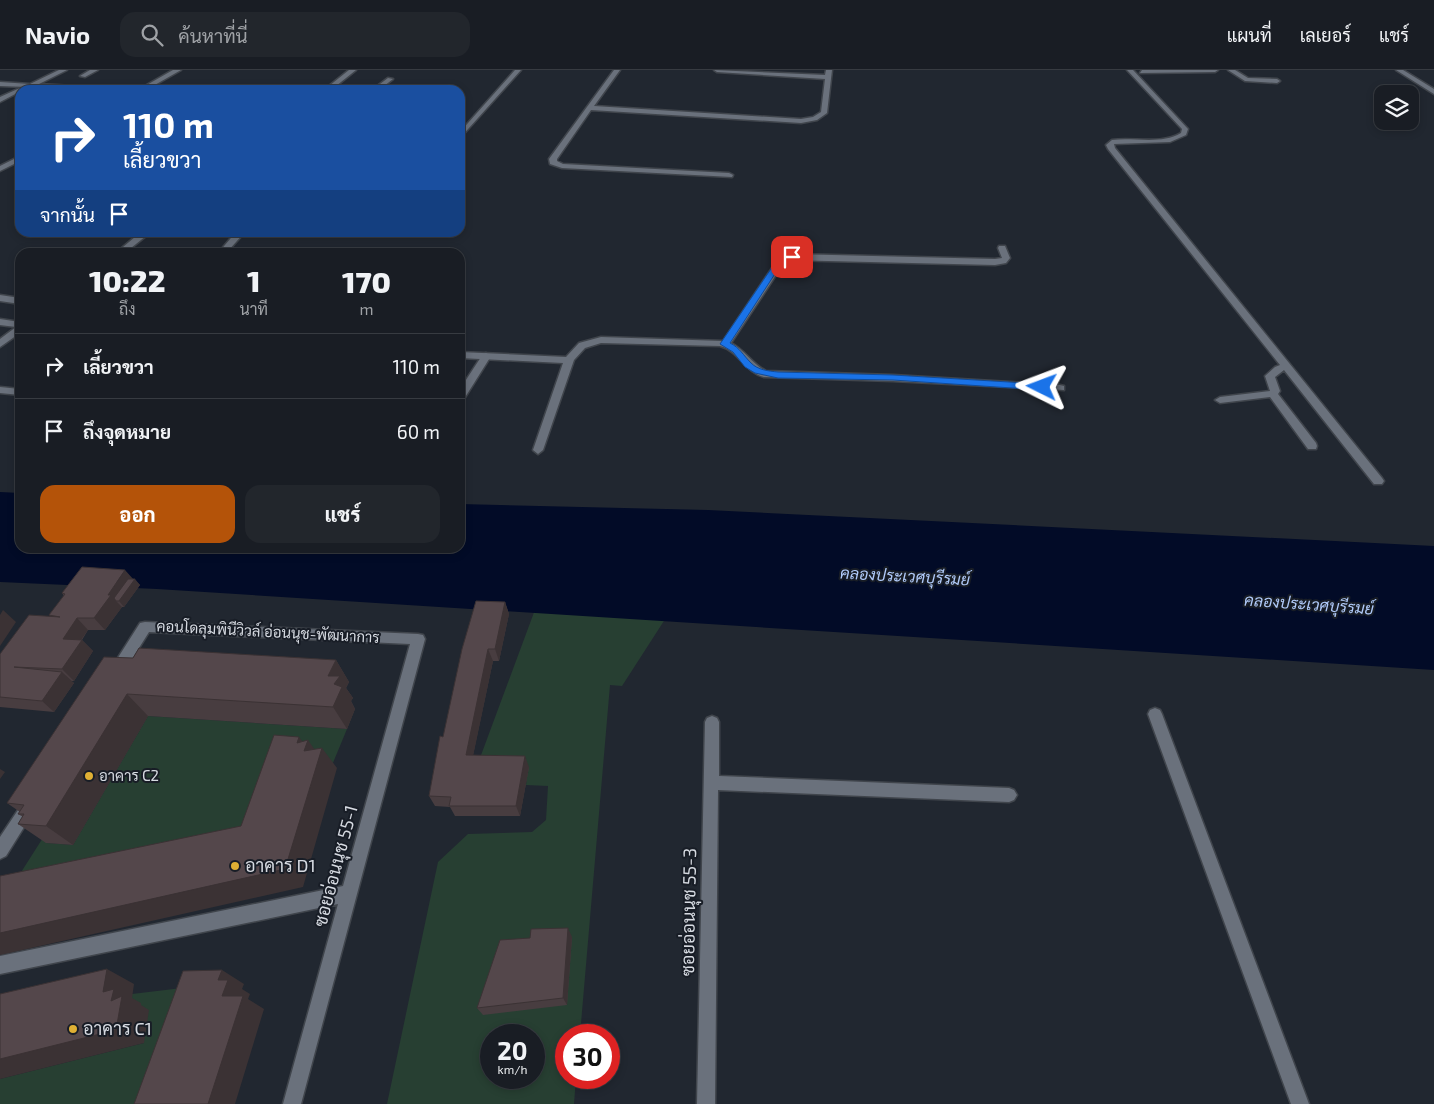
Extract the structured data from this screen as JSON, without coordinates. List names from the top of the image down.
{
  "streets": {
    "street": ["คอนโดลุมพินีวิวล์ อ่อนนุช-พัฒนาการ", "ซอยอ่อนนุช 55-1", "ซอยอ่อนนุช 55-3"]
  },
  "crossings": [
    ["คอนโดลุมพินีวิวล์ อ่อนนุช-พัฒนาการ", "ซอยอ่อนนุช 55-1"]
  ],
  "water": ["คลองประเวศบุรีรมย์"],
  "places": ["อาคาร C2", "อาคาร D1", "อาคาร C1"],
  "page": {
    "header": "Navio",
    "search": "ค้นหาที่นี่",
    "nav": ["แผนที่", "เลเยอร์", "แชร์"],
    "turn": ["110 m", "เลี้ยวขวา"],
    "then": "จากนั้น",
    "eta": [
      "10:22",
      "ถึง",
      "1",
      "นาที",
      "170",
      "m"
    ],
    "list": [
      {
        "name": "เลี้ยวขวา",
        "value": "110 m"
      },
      {
        "name": "ถึงจุดหมาย",
        "value": "60 m"
      }
    ],
    "buttons": ["ออก", "แชร์"],
    "speed": "20 km/h",
    "limit": "30"
  }
}
